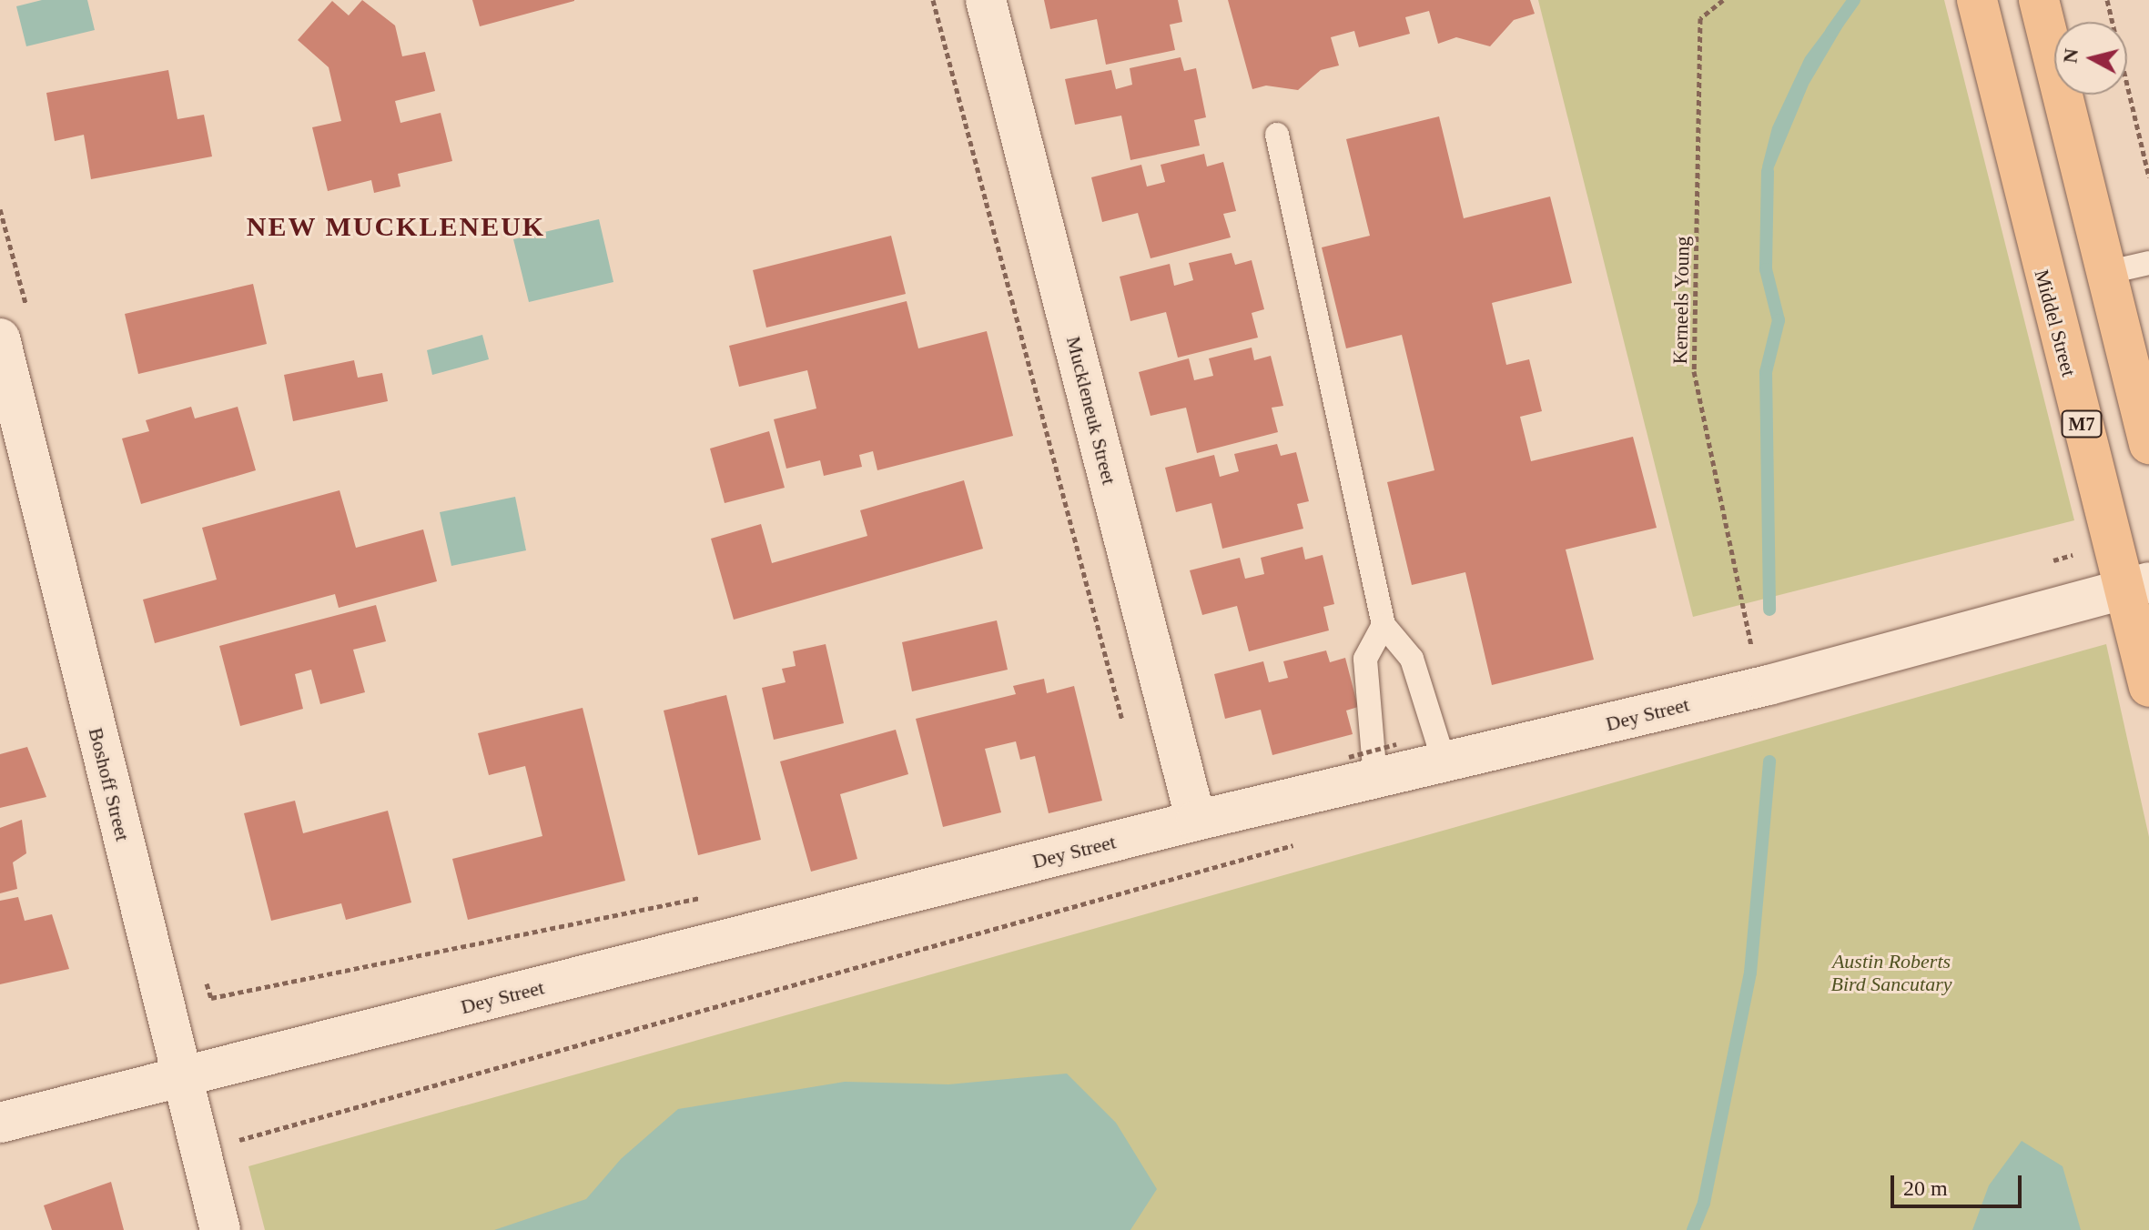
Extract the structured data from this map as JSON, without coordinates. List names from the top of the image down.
{
  "streets": {
    "main road": ["Middel Street", "M7"],
    "street": ["Muckleneuk Street", "Dey Street", "Boshoff Street"],
    "path": ["Kerneels Young"]
  },
  "crossings": [
    ["Middel Street", "Dey Street"],
    ["Muckleneuk Street", "Dey Street"],
    ["Dey Street", "Boshoff Street"]
  ],
  "districts": ["NEW MUCKLENEUK"],
  "parks": ["Austin Roberts Bird Sancutary"],
  "scale_bar": "20 m",
  "north": "left"
}
